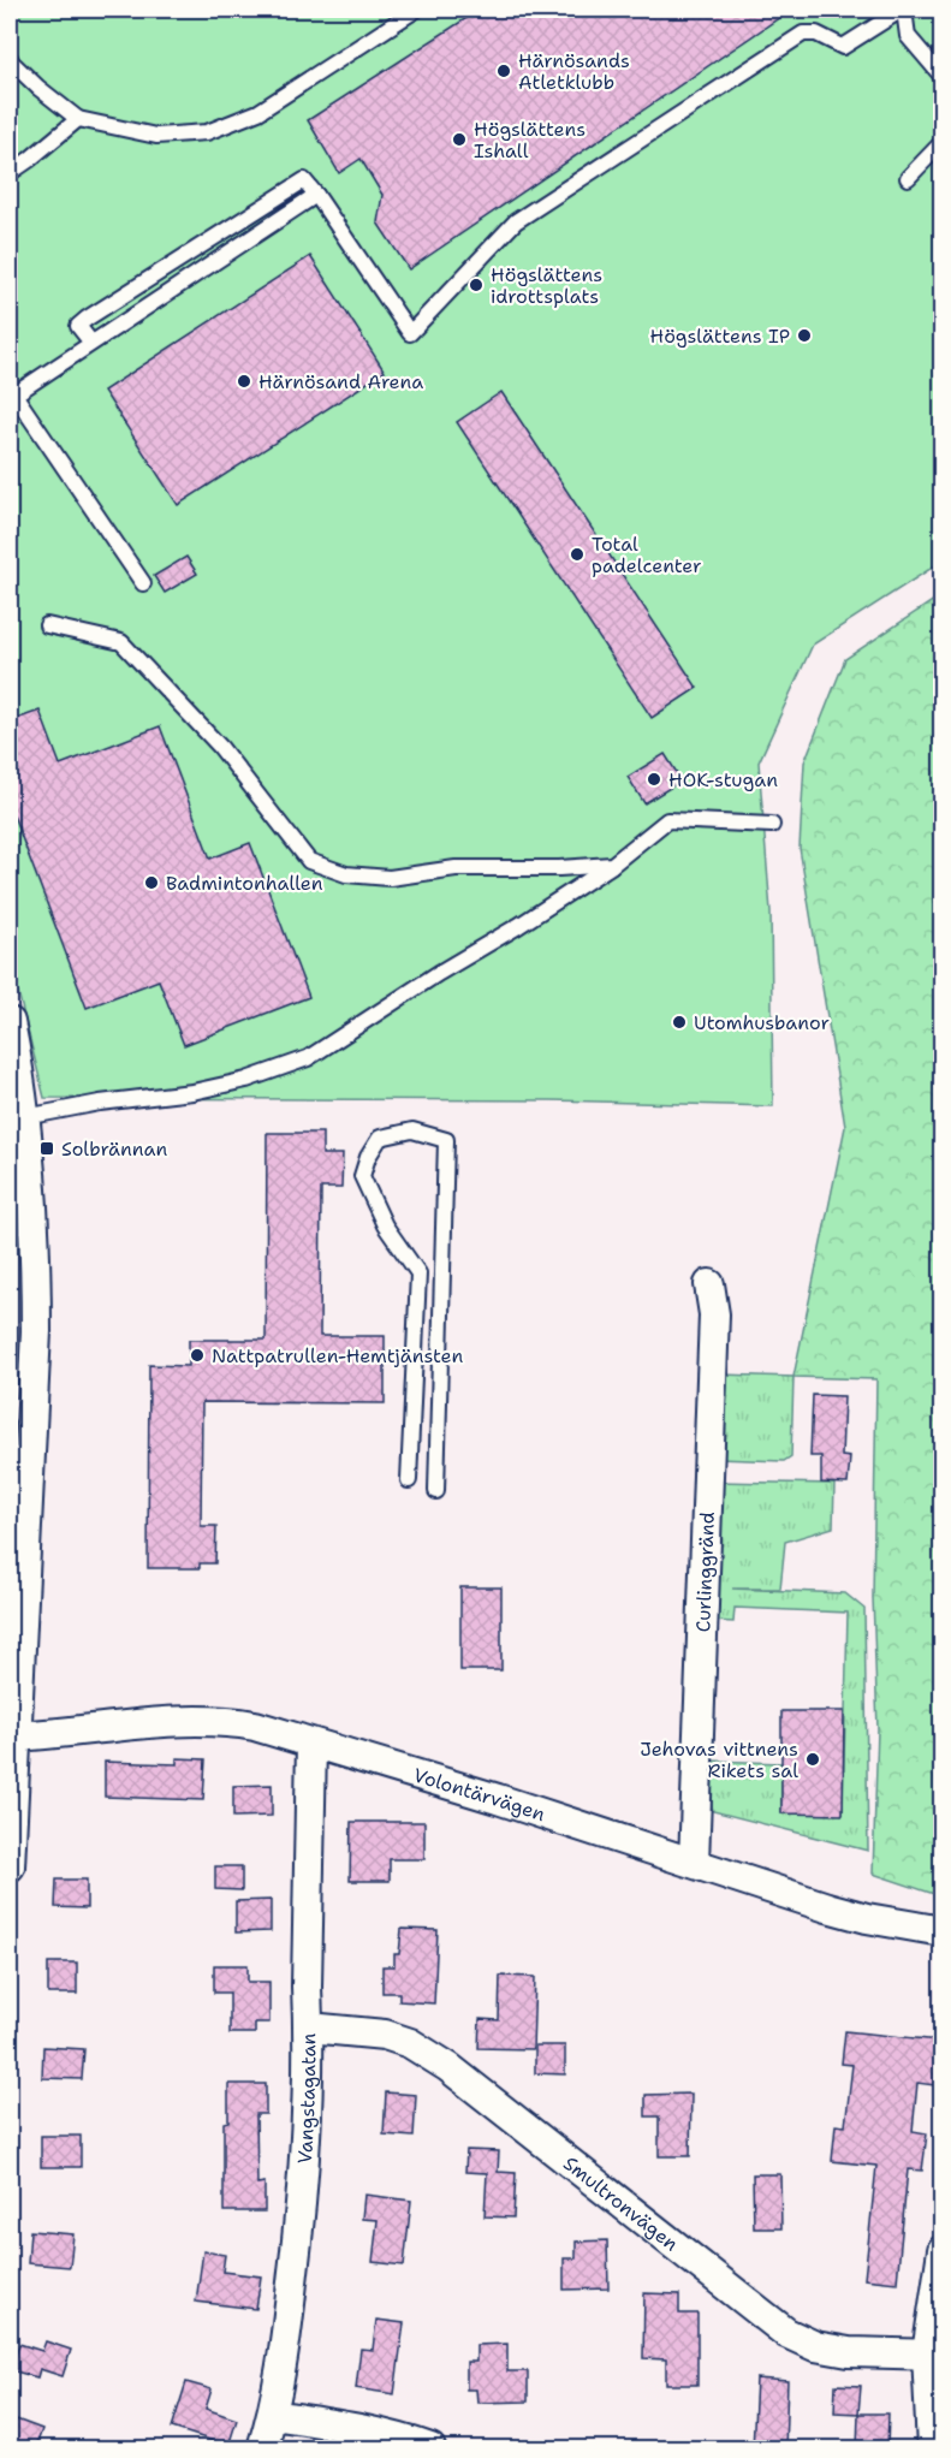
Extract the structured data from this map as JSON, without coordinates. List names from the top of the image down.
{
  "streets": {
    "street": [
      "Curlinggränd",
      "Volontärvägen",
      "Vangstagatan",
      "Smultronvägen"
    ]
  },
  "crossings": [
    ["Curlinggränd", "Volontärvägen"],
    ["Volontärvägen", "Vangstagatan"],
    ["Vangstagatan", "Smultronvägen"]
  ],
  "places": {
    "other": [
      "Härnösands Atletklubb",
      "Högslättens Ishall",
      "Högslättens idrottsplats",
      "Högslättens IP",
      "Härnösand Arena",
      "Total padelcenter",
      "HOK-stugan",
      "Badmintonhallen",
      "Utomhusbanor",
      "Nattpatrullen-Hemtjänsten",
      "Jehovas vittnens Rikets sal"
    ],
    "transit": ["Solbrännan"]
  }
}
